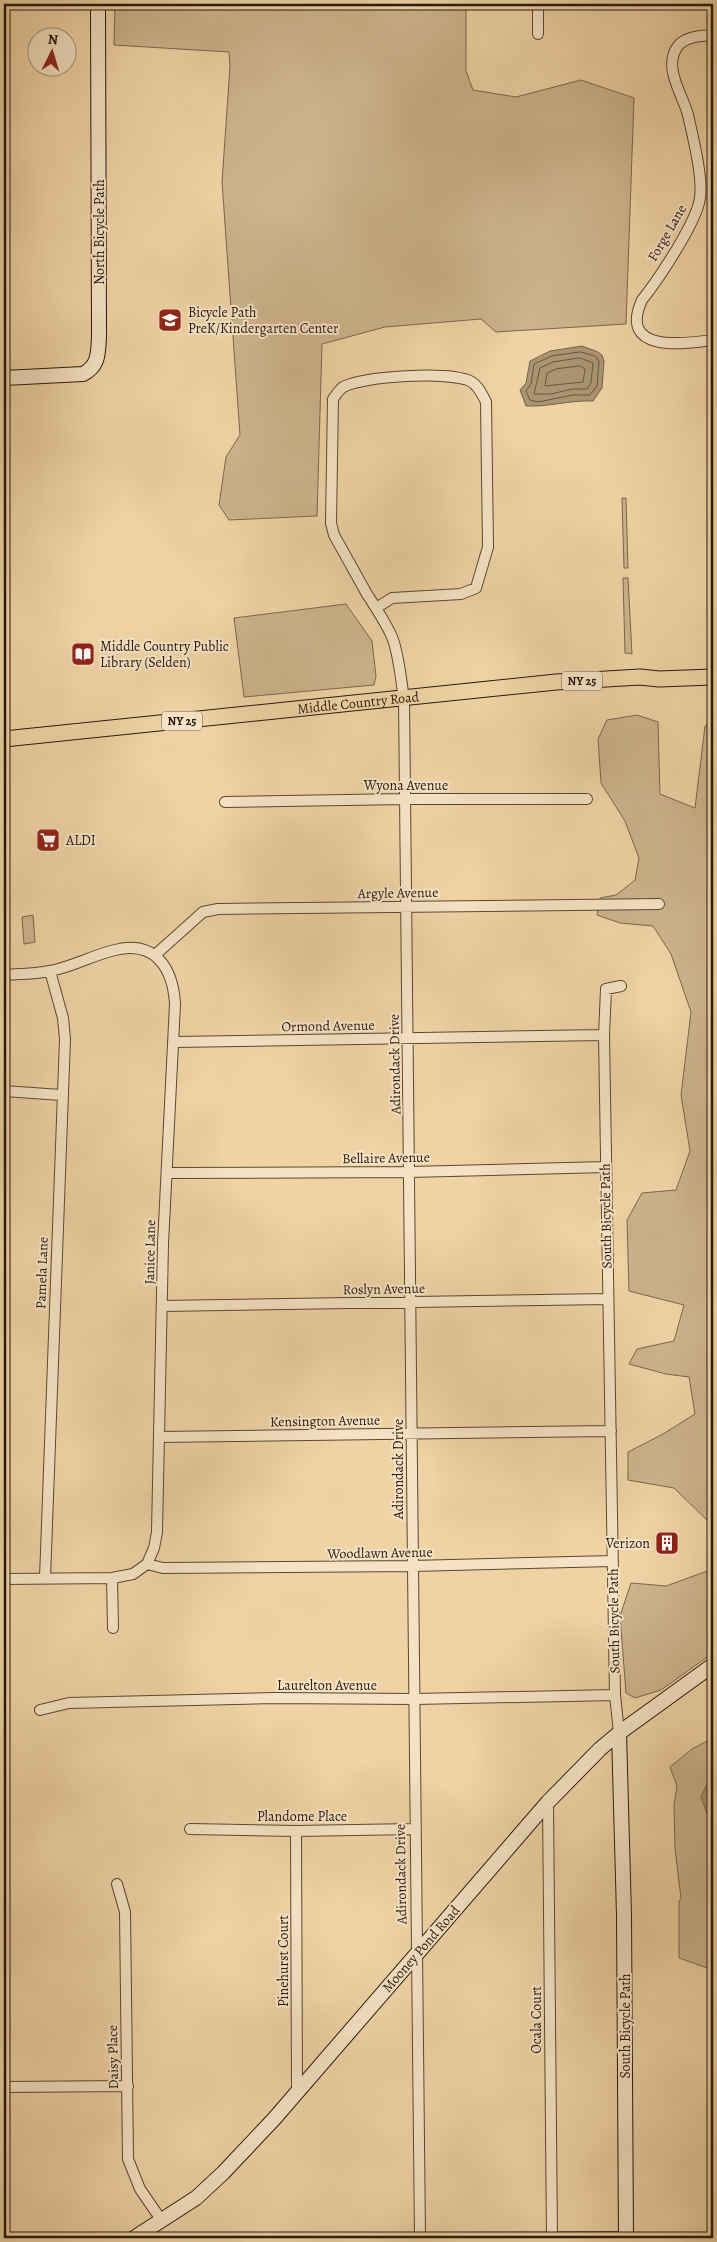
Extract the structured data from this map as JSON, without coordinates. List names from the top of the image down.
{
  "streets": {
    "main road": ["NY 25", "Middle Country Road"],
    "street": [
      "North Bicycle Path",
      "Forge Lane",
      "Wyona Avenue",
      "Argyle Avenue",
      "Ormond Avenue",
      "Adirondack Drive",
      "Bellaire Avenue",
      "South Bicycle Path",
      "Janice Lane",
      "Pamela Lane",
      "Roslyn Avenue",
      "Kensington Avenue",
      "Woodlawn Avenue",
      "Laurelton Avenue",
      "Plandome Place",
      "Mooney Pond Road",
      "Pinehurst Court",
      "Ocala Court",
      "Daisy Place"
    ]
  },
  "crossings": [
    ["Middle Country Road", "Adirondack Drive"],
    ["Wyona Avenue", "Adirondack Drive"],
    ["Argyle Avenue", "Adirondack Drive"],
    ["Argyle Avenue", "Janice Lane"],
    ["Ormond Avenue", "Adirondack Drive"],
    ["Ormond Avenue", "South Bicycle Path"],
    ["Ormond Avenue", "Janice Lane"],
    ["Adirondack Drive", "Bellaire Avenue"],
    ["Adirondack Drive", "Roslyn Avenue"],
    ["Adirondack Drive", "Kensington Avenue"],
    ["Adirondack Drive", "Woodlawn Avenue"],
    ["Adirondack Drive", "Laurelton Avenue"],
    ["Adirondack Drive", "Plandome Place"],
    ["Adirondack Drive", "Mooney Pond Road"],
    ["Bellaire Avenue", "South Bicycle Path"],
    ["Bellaire Avenue", "Janice Lane"],
    ["South Bicycle Path", "Roslyn Avenue"],
    ["South Bicycle Path", "Kensington Avenue"],
    ["South Bicycle Path", "Woodlawn Avenue"],
    ["South Bicycle Path", "Laurelton Avenue"],
    ["South Bicycle Path", "Mooney Pond Road"],
    ["Janice Lane", "Roslyn Avenue"],
    ["Janice Lane", "Kensington Avenue"],
    ["Janice Lane", "Woodlawn Avenue"],
    ["Plandome Place", "Pinehurst Court"],
    ["Mooney Pond Road", "Pinehurst Court"],
    ["Mooney Pond Road", "Ocala Court"],
    ["Mooney Pond Road", "Daisy Place"]
  ],
  "places": {
    "school or university": ["Bicycle Path PreK/Kindergarten Center"],
    "library": ["Middle Country Public Library (Selden)"],
    "supermarket": ["ALDI"],
    "building": ["Verizon"]
  },
  "north": "top"
}
